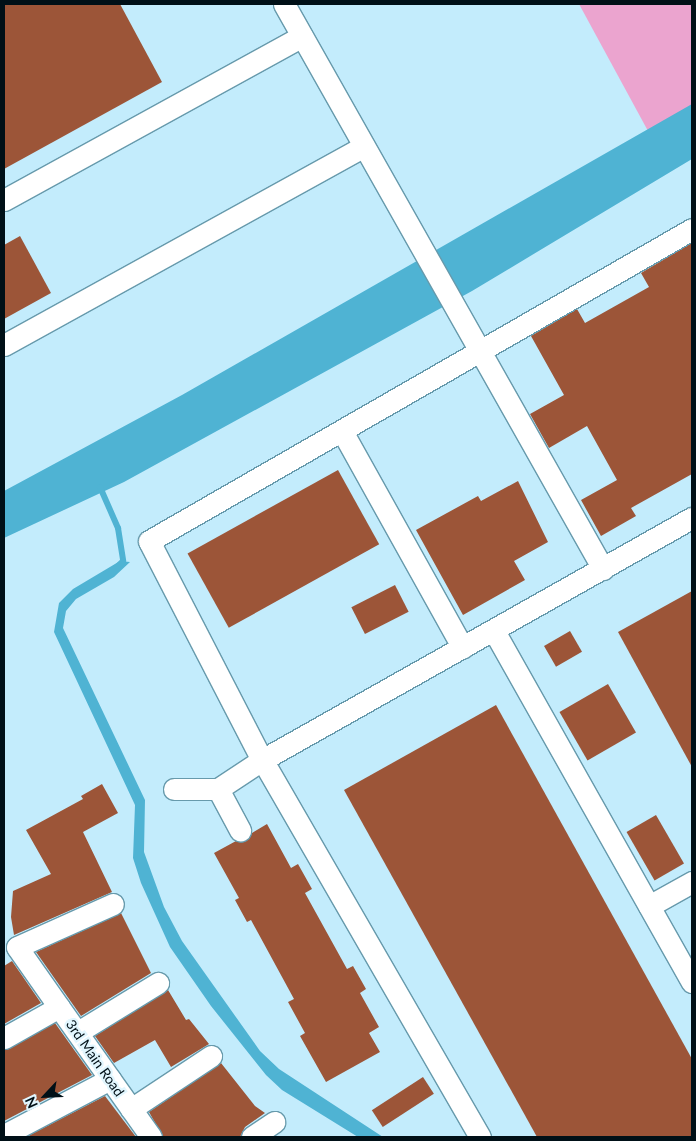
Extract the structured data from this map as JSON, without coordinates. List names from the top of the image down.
{
  "streets": {
    "street": ["3rd Main Road"]
  },
  "north": "bottom left"
}
